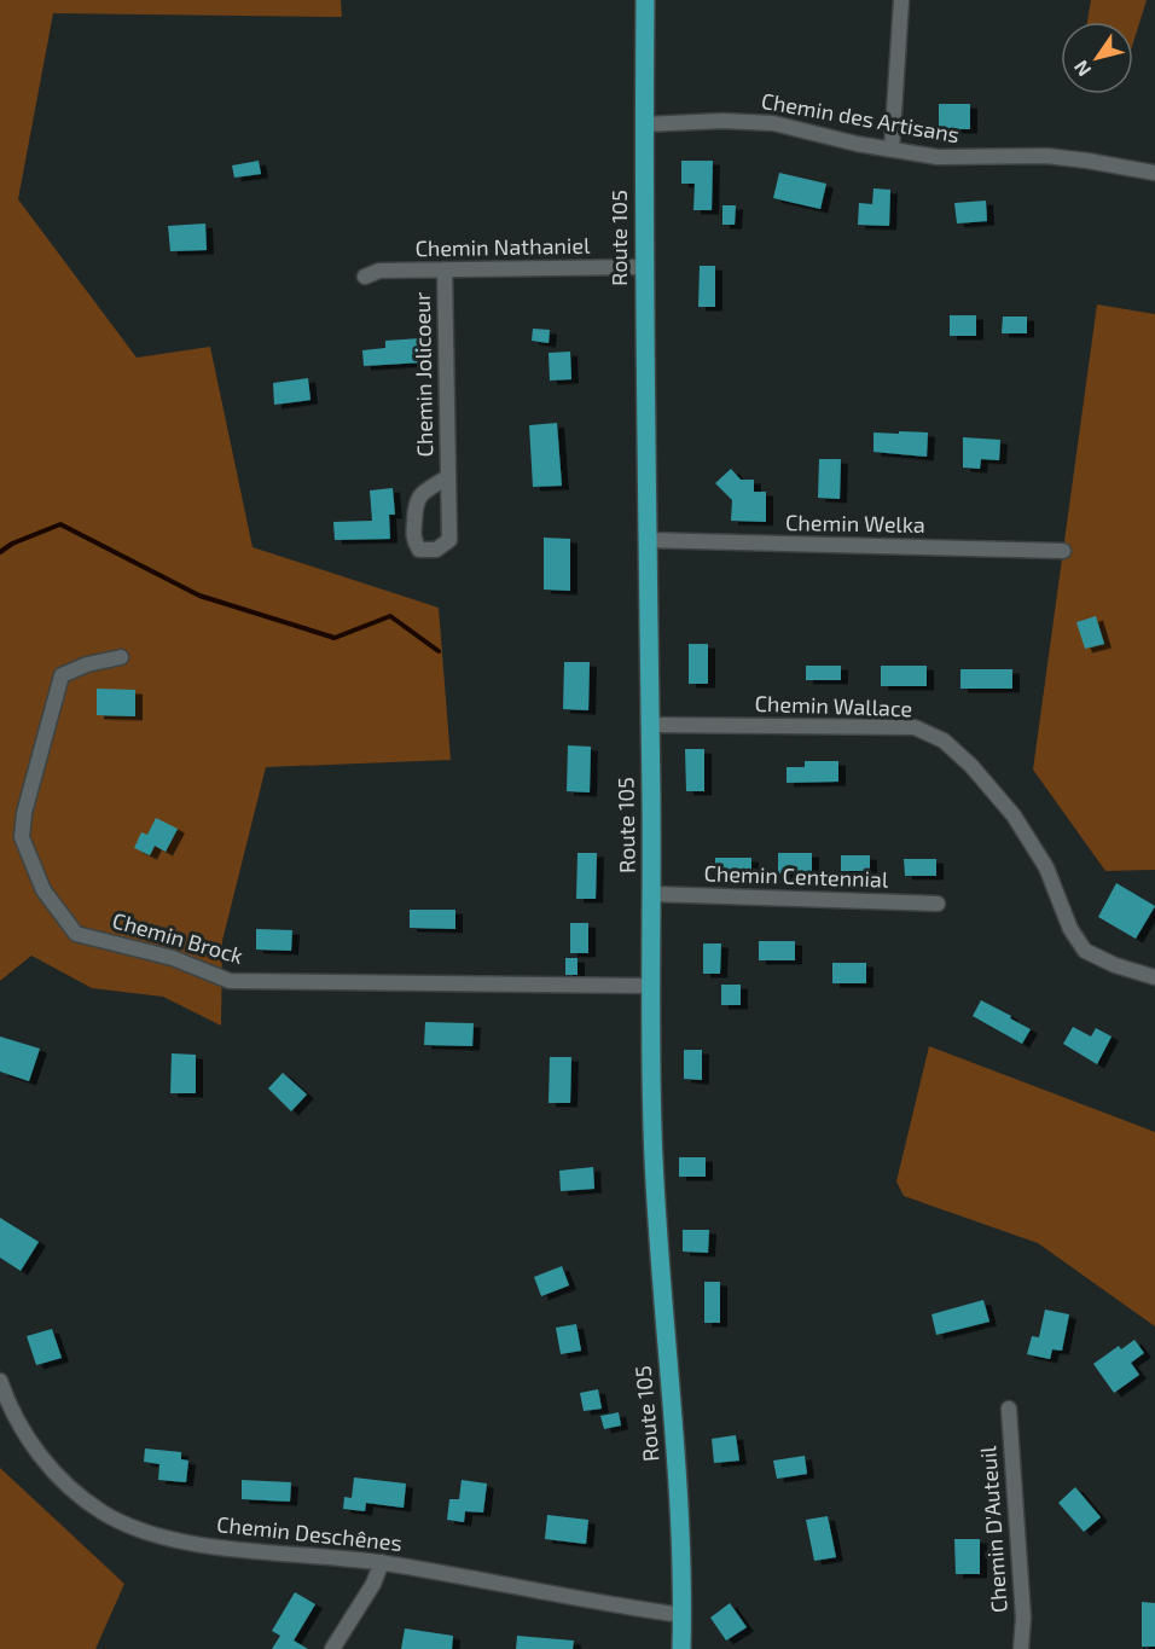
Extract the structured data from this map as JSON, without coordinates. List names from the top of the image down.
{
  "streets": {
    "main road": ["Route 105"],
    "street": [
      "Chemin des Artisans",
      "Chemin Nathaniel",
      "Chemin Jolicoeur",
      "Chemin Welka",
      "Chemin Wallace",
      "Chemin Centennial",
      "Chemin Brock",
      "Chemin D'Auteuil",
      "Chemin Deschênes"
    ]
  },
  "crossings": [
    ["Chemin des Artisans", "Route 105"],
    ["Route 105", "Chemin Nathaniel"],
    ["Route 105", "Chemin Welka"],
    ["Route 105", "Chemin Wallace"],
    ["Route 105", "Chemin Centennial"],
    ["Route 105", "Chemin Brock"],
    ["Route 105", "Chemin Deschênes"],
    ["Chemin Nathaniel", "Chemin Jolicoeur"]
  ],
  "north": "bottom left"
}
